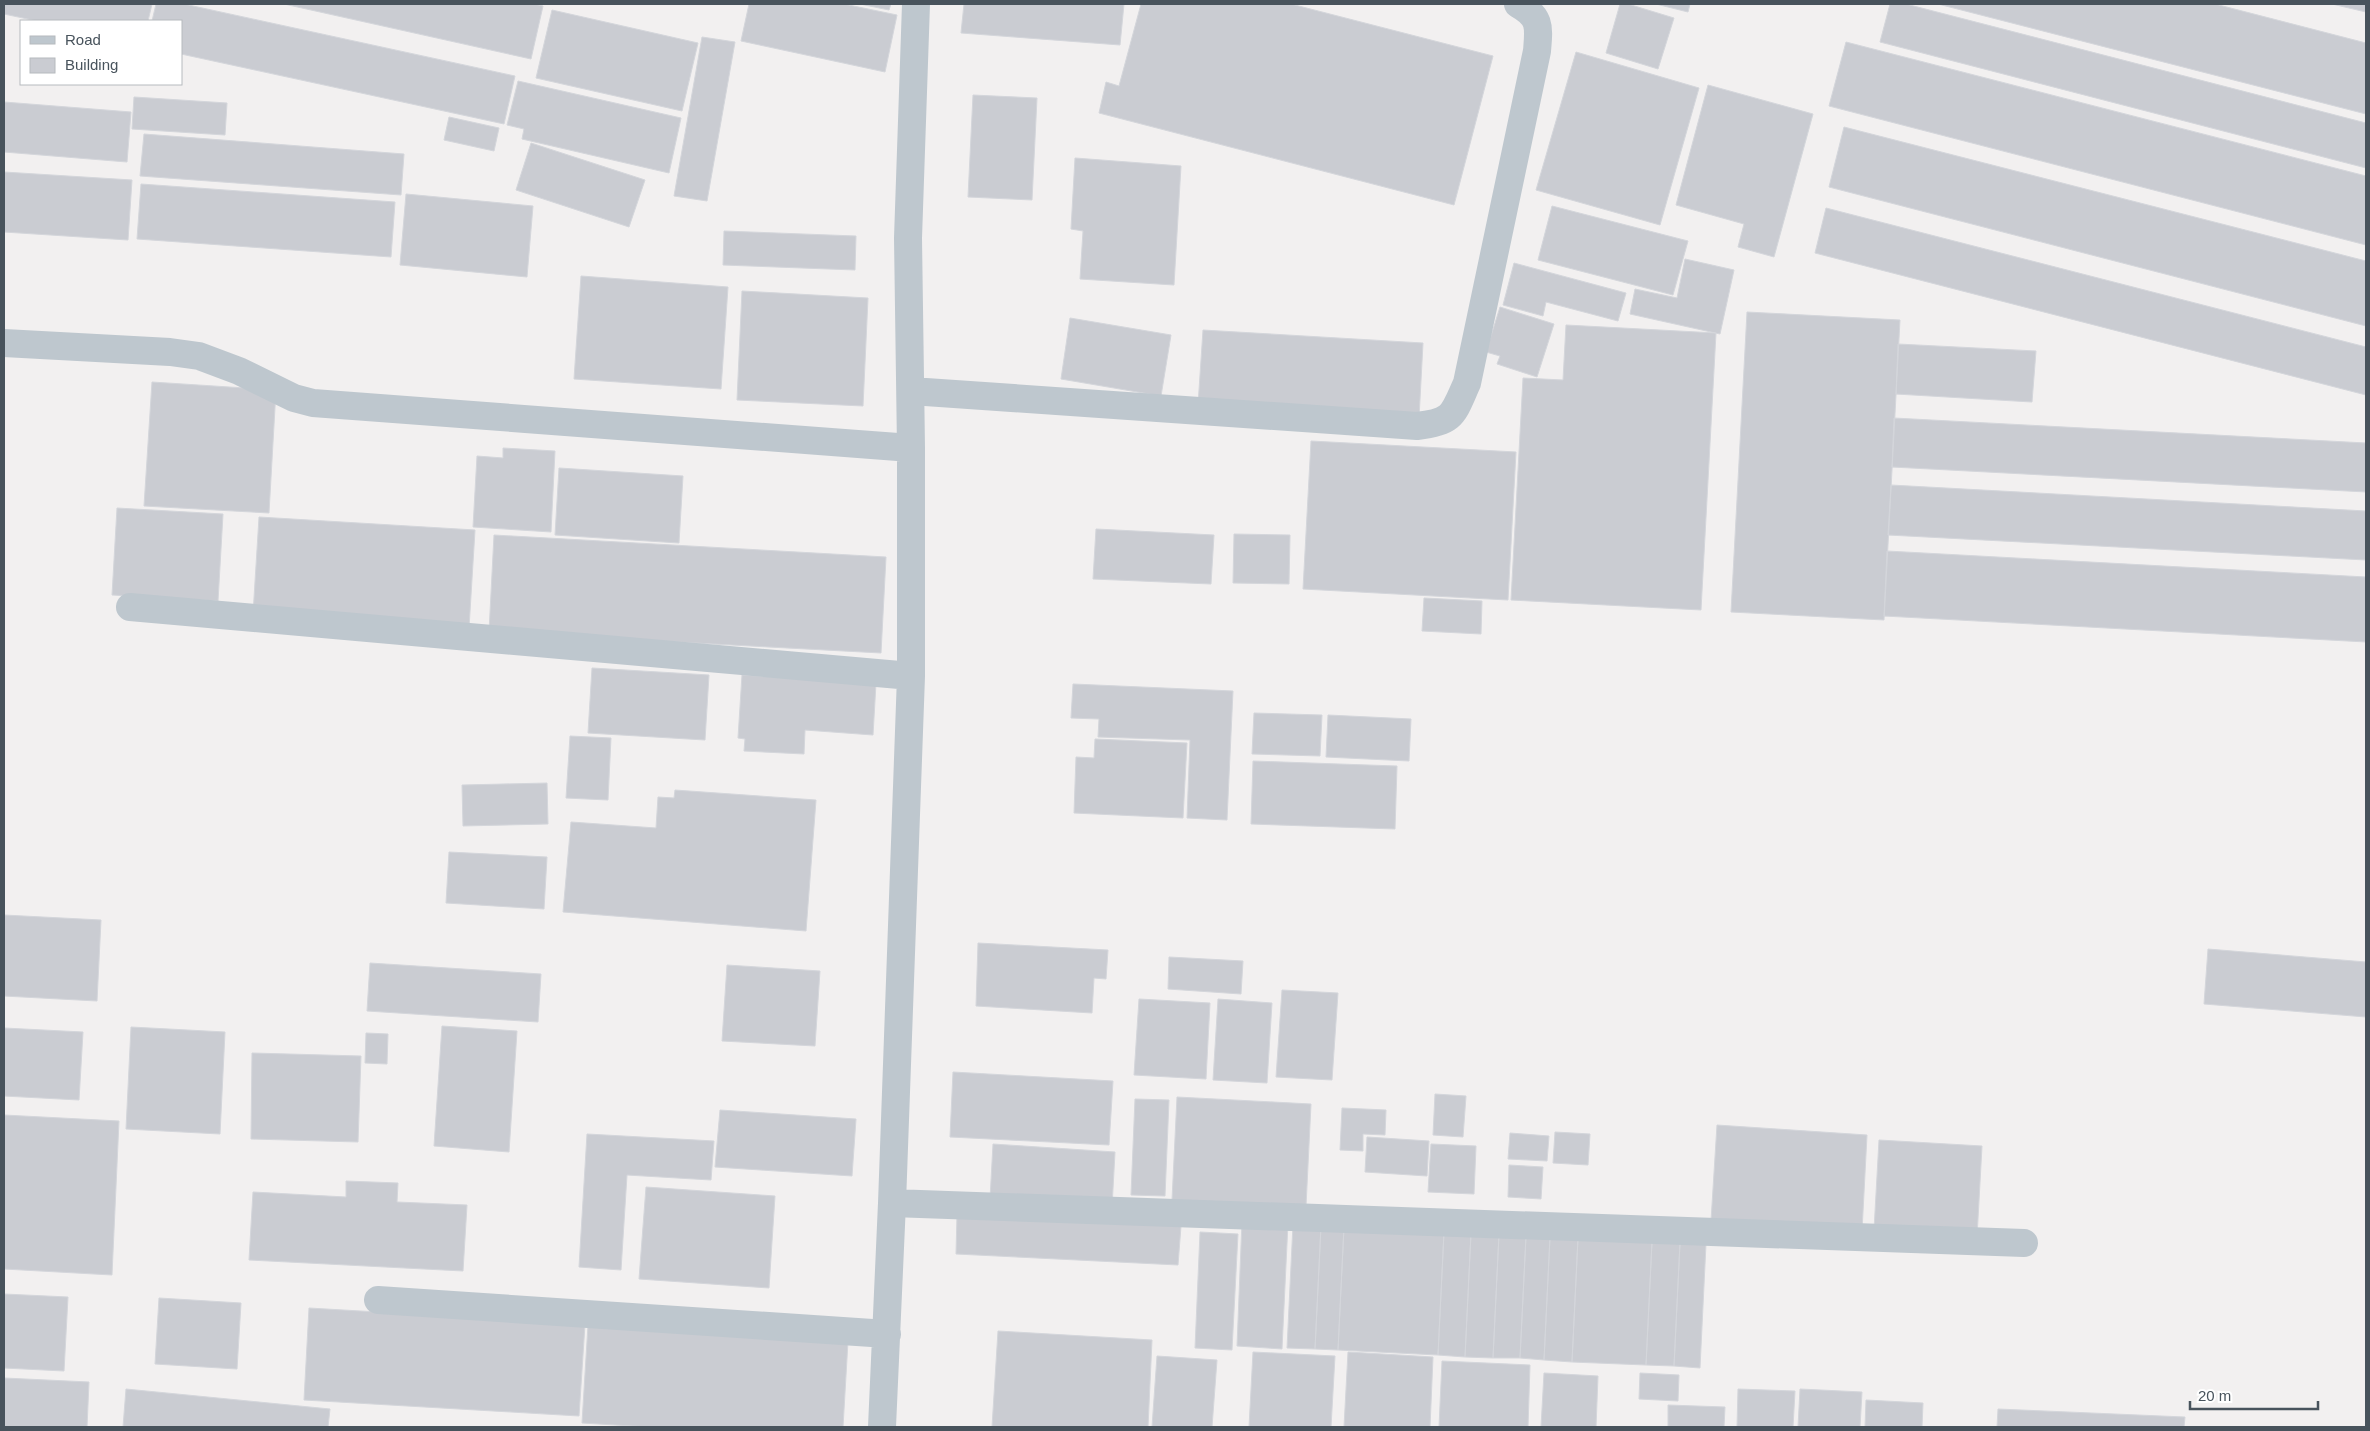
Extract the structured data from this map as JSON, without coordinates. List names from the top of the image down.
{
  "legend": ["Road", "Building"],
  "scale_bar": "20 m"
}
